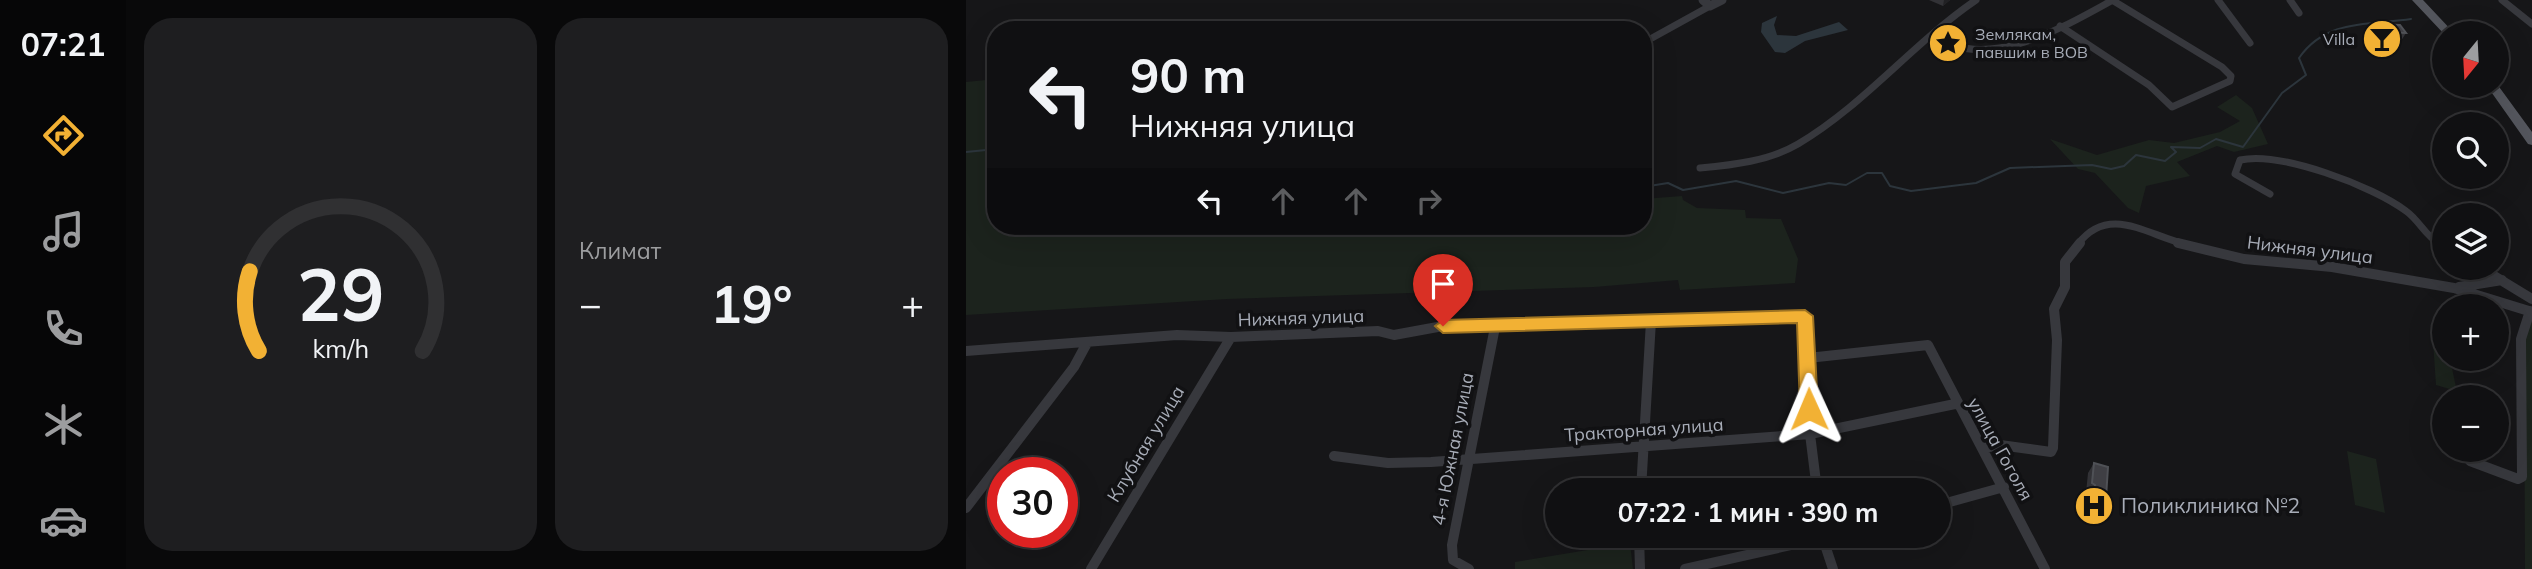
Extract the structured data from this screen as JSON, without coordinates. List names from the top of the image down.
{
  "streets": {
    "street": [
      "Нижняя улица",
      "Тракторная улица",
      "Клубная улица",
      "4-я Южная улица",
      "улица Гоголя"
    ]
  },
  "crossings": [
    ["Нижняя улица", "Клубная улица"],
    ["Нижняя улица", "4-я Южная улица"],
    ["Нижняя улица", "улица Гоголя"],
    ["Тракторная улица", "4-я Южная улица"],
    ["Тракторная улица", "улица Гоголя"]
  ],
  "places": {
    "bar": ["Villa"],
    "place": ["Землякам, павшим в ВОВ"],
    "hospital": ["Поликлиника №2"]
  },
  "north": "bottom",
  "page": {
    "tabs": "07:21",
    "tile": "Климат",
    "map_buttons": ["+", "−"],
    "turn": ["90 m", "Нижняя улица"],
    "heat": ["−", "19°", "+"],
    "limit": "30",
    "trip": "07:22 · 1 мин · 390 m",
    "gauge": ["29", "km/h"]
  }
}
